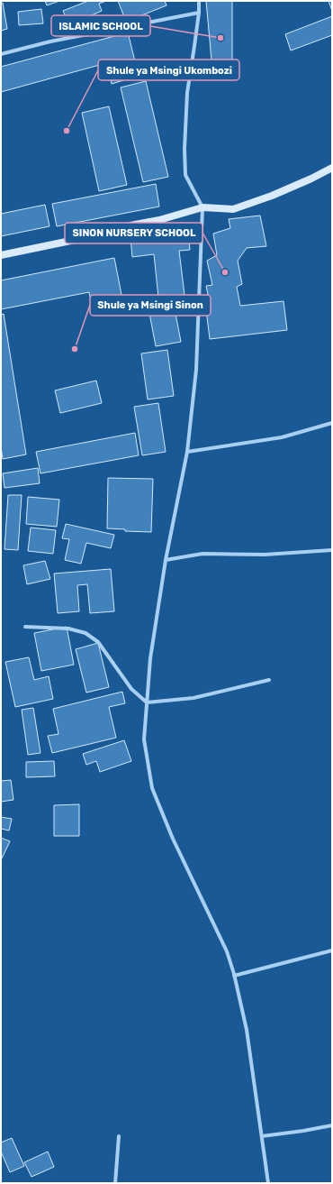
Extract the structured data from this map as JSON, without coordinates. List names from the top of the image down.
{
  "places": [
    "ISLAMIC SCHOOL",
    "Shule ya Msingi Ukombozi",
    "SINON NURSERY SCHOOL",
    "Shule ya Msingi Sinon"
  ]
}
